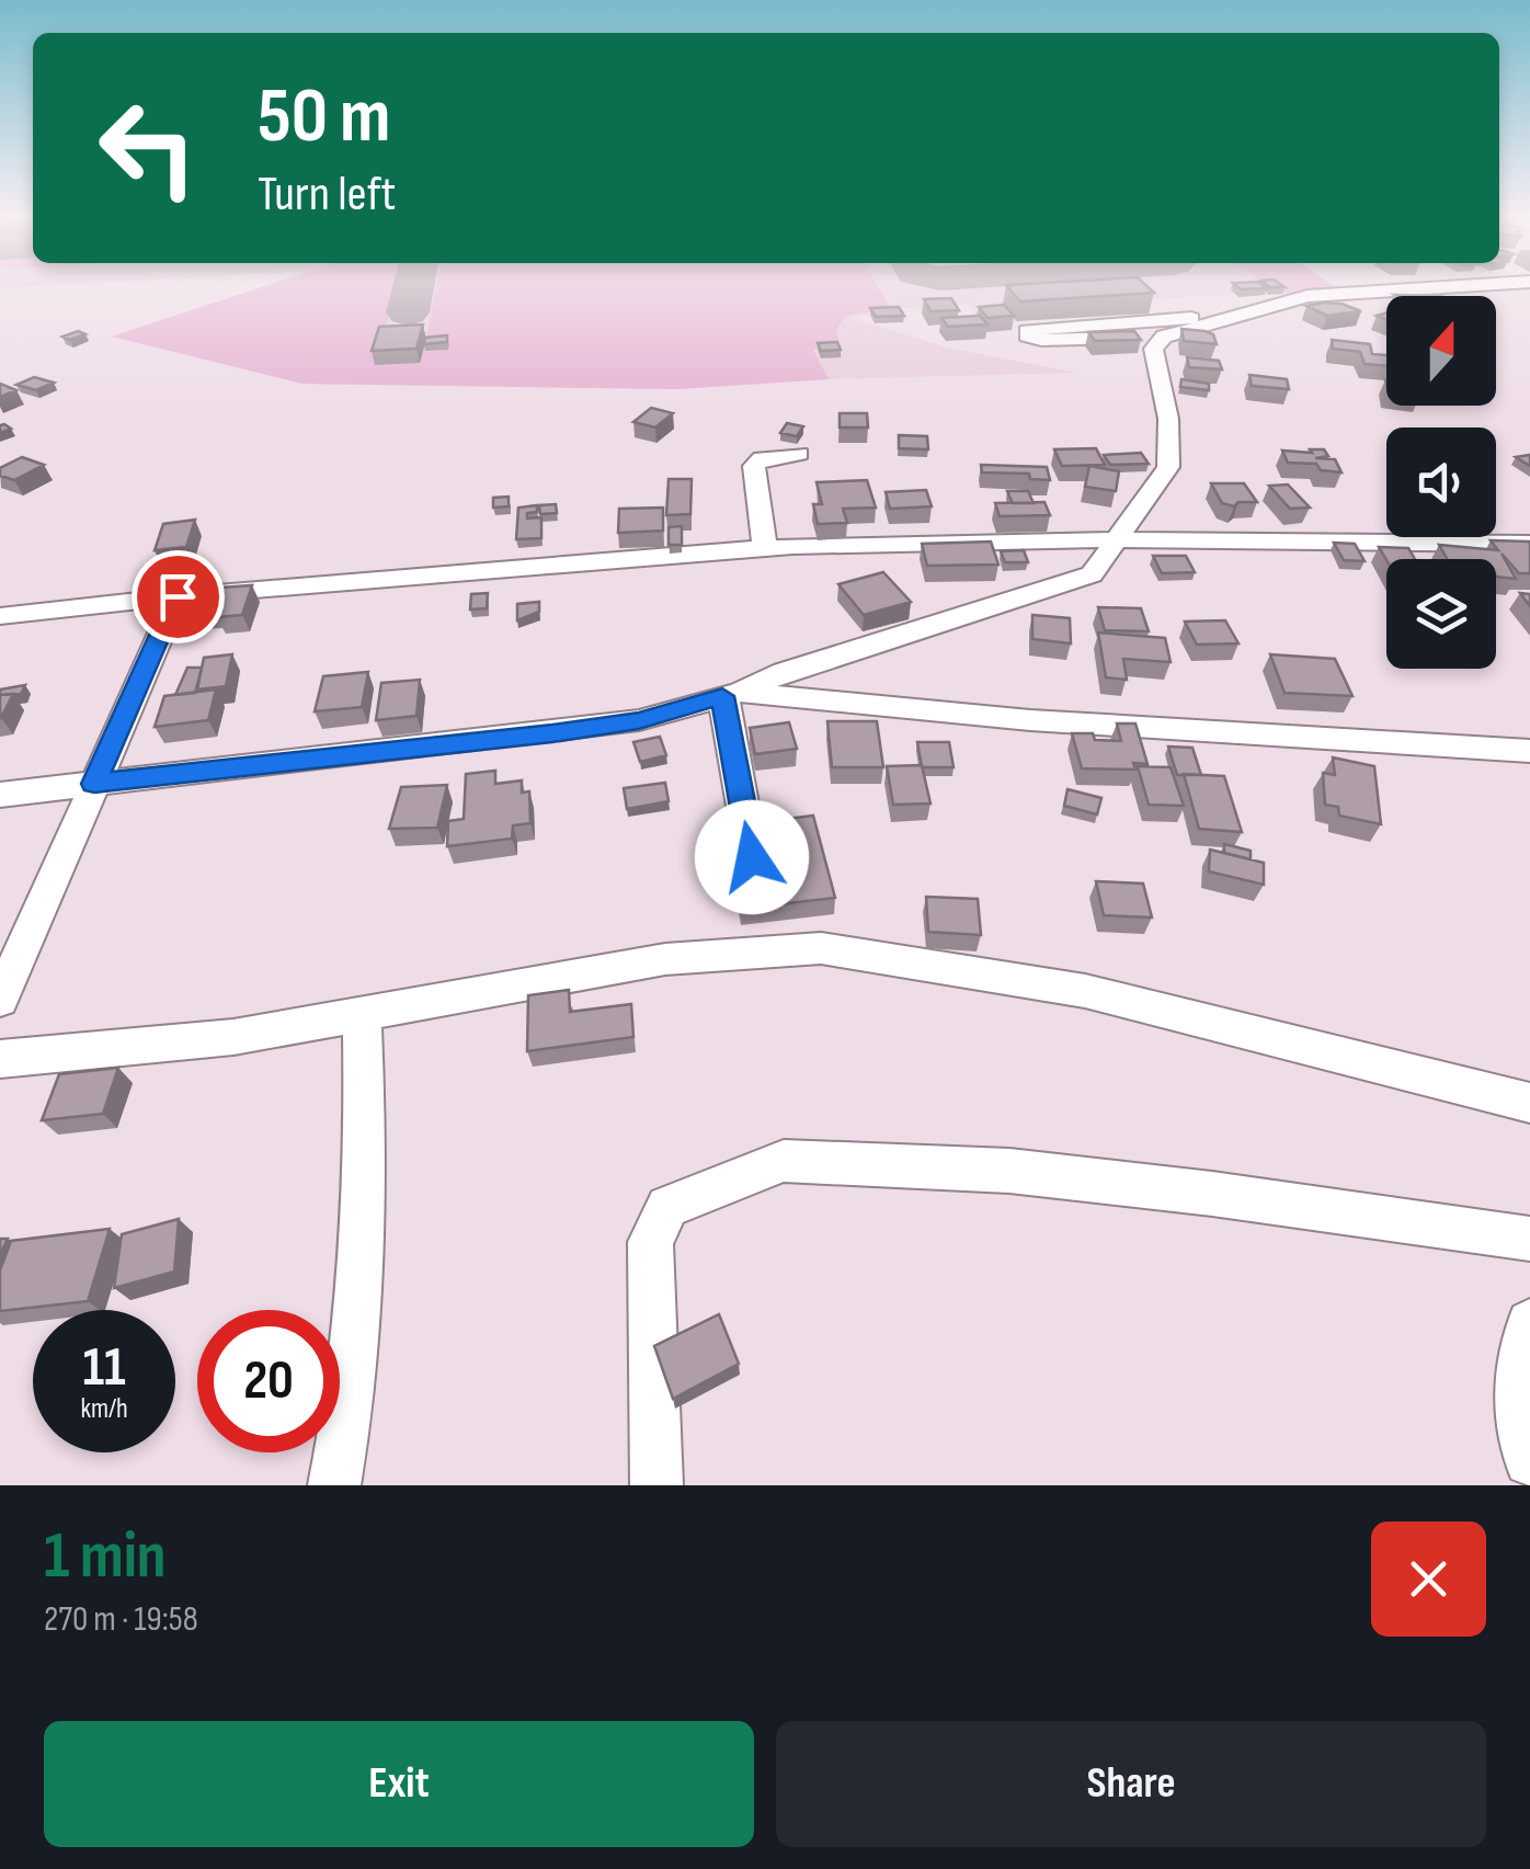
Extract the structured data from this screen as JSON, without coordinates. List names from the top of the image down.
{
  "north": "top",
  "page": {
    "turn": ["50 m", "Turn left"],
    "speed": "11 km/h",
    "limit": "20",
    "heading": ["1 min", "270 m · 19:58"],
    "buttons": ["Exit", "Share"]
  }
}
